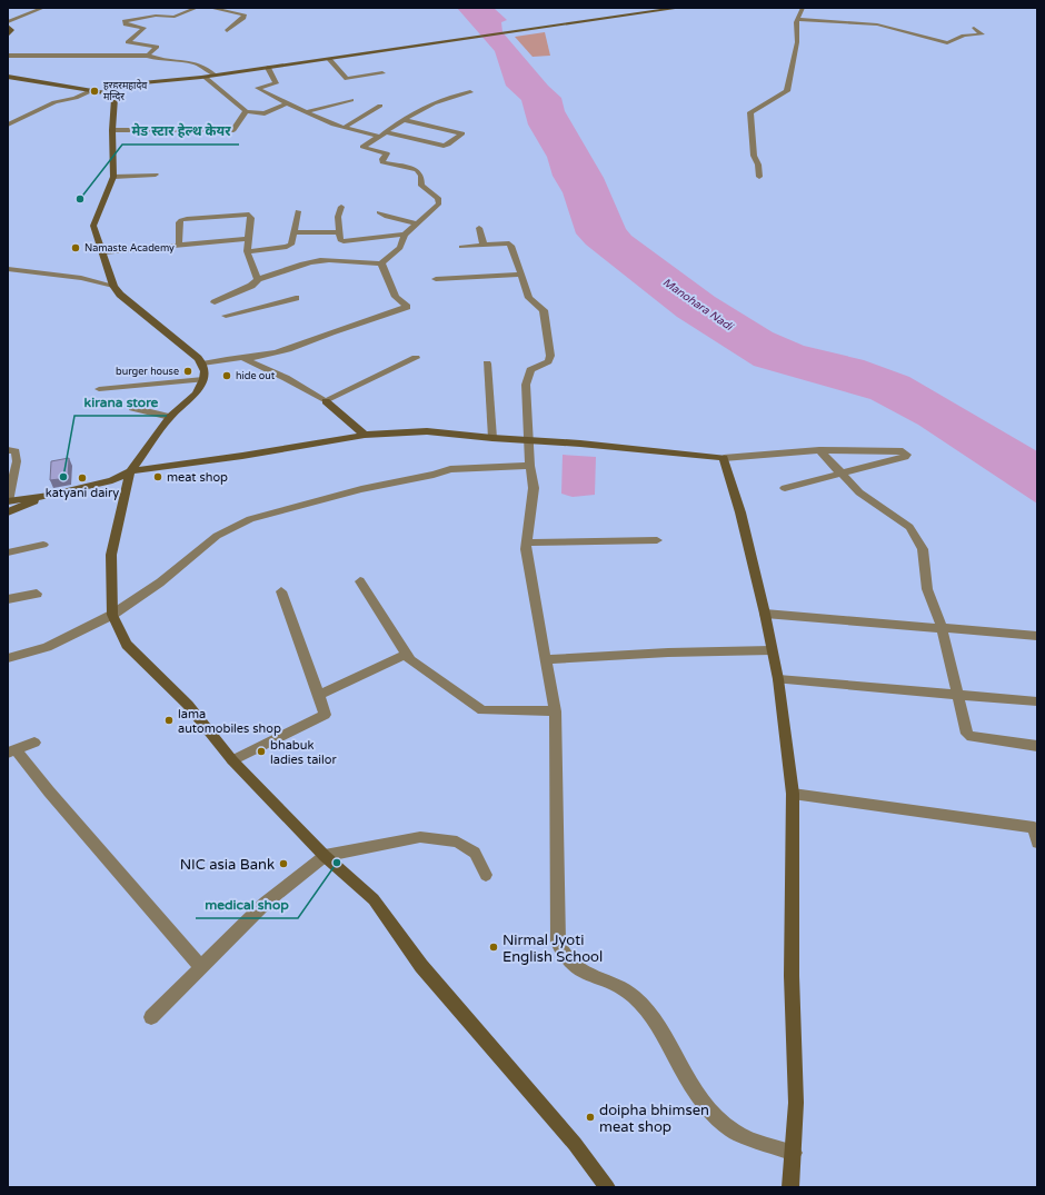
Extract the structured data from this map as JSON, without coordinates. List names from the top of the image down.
{
  "water": ["Manohara Nadi"],
  "places": [
    "हरहरमहादेव मन्दिर",
    "मेड स्टार हेल्थ केयर",
    "Namaste Academy",
    "burger house",
    "hide out",
    "kirana store",
    "meat shop",
    "katyani dairy",
    "lama automobiles shop",
    "bhabuk ladies tailor",
    "medical shop",
    "NIC asia Bank",
    "Nirmal Jyoti English School",
    "doipha bhimsen meat shop"
  ]
}
